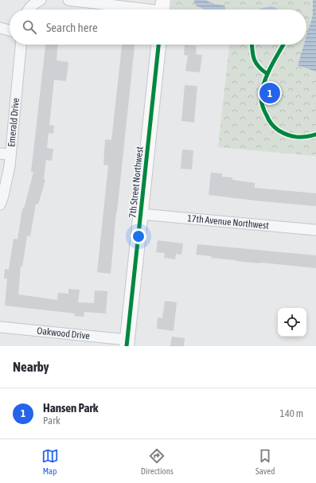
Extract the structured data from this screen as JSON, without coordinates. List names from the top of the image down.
{
  "streets": {
    "street": [
      "Emerald Drive",
      "7th Street Northwest",
      "17th Avenue Northwest",
      "Oakwood Drive"
    ]
  },
  "crossings": [
    ["7th Street Northwest", "17th Avenue Northwest"],
    ["7th Street Northwest", "Oakwood Drive"]
  ],
  "page": {
    "search": "Search here",
    "pins": "1",
    "heading": "Nearby",
    "list": [
      {
        "mark": "1",
        "name": "Hansen Park",
        "note": "Park",
        "value": "140 m"
      }
    ],
    "nav": ["Map", "Directions", "Saved"]
  }
}
